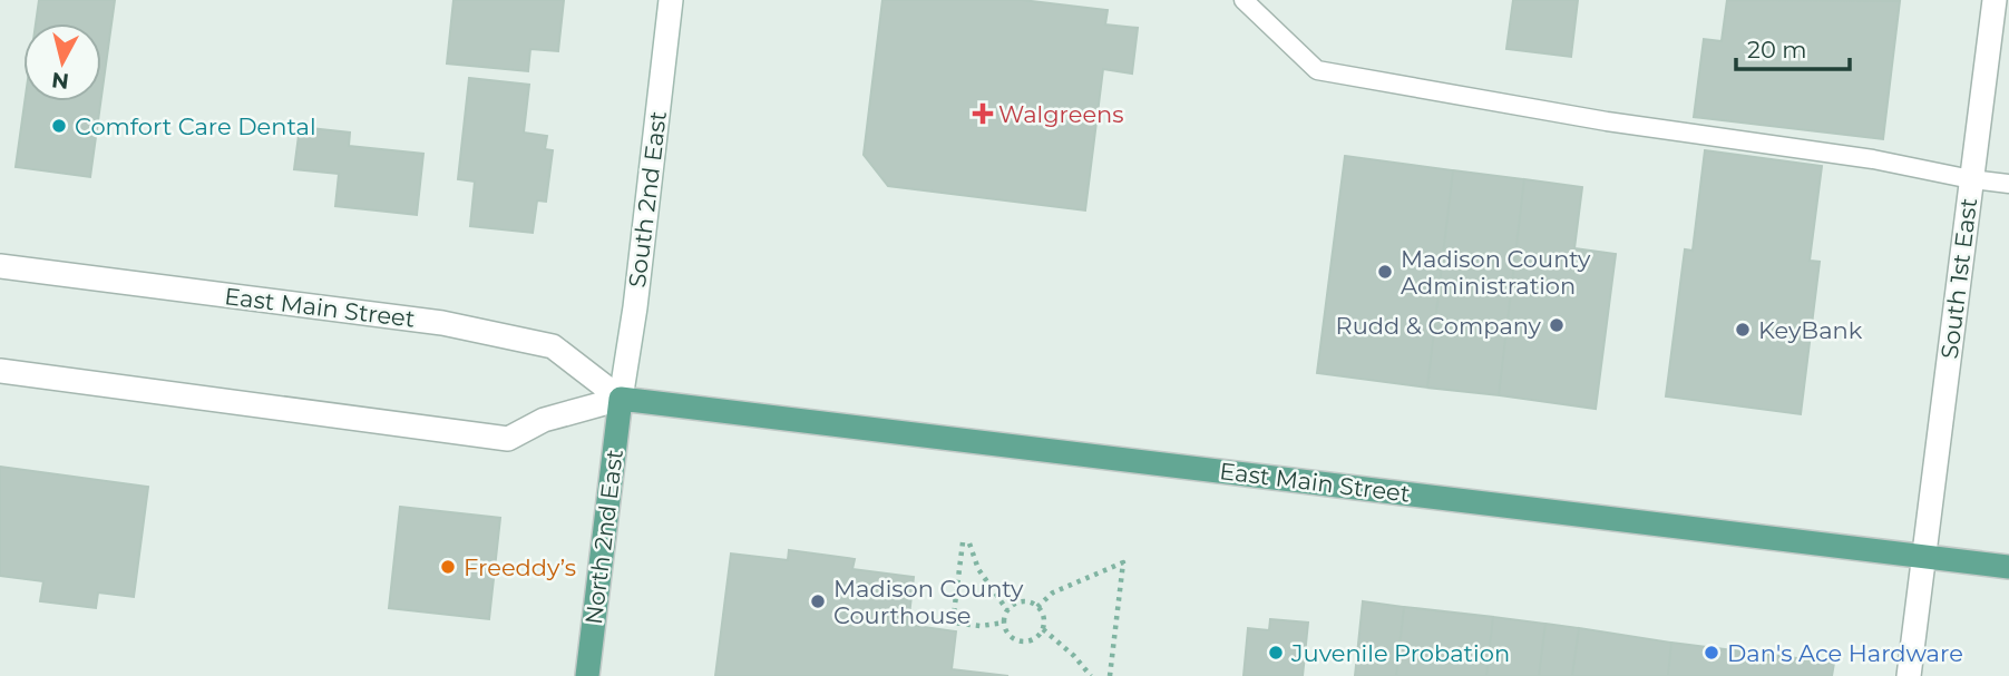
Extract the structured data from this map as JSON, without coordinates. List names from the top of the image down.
{
  "streets": {
    "main road": ["East Main Street", "North 2nd East"],
    "street": ["South 2nd East", "South 1st East"]
  },
  "crossings": [
    ["South 2nd East", "East Main Street"],
    ["South 2nd East", "North 2nd East"],
    ["South 1st East", "East Main Street"],
    ["East Main Street", "North 2nd East"]
  ],
  "places": {
    "health": ["Walgreens"],
    "other": [
      "Comfort Care Dental",
      "Madison County Administration",
      "Rudd & Company",
      "KeyBank",
      "Freeddy’s",
      "Madison County Courthouse",
      "Juvenile Probation",
      "Dan's Ace Hardware"
    ]
  },
  "scale_bar": "20 m",
  "north": "bottom"
}
